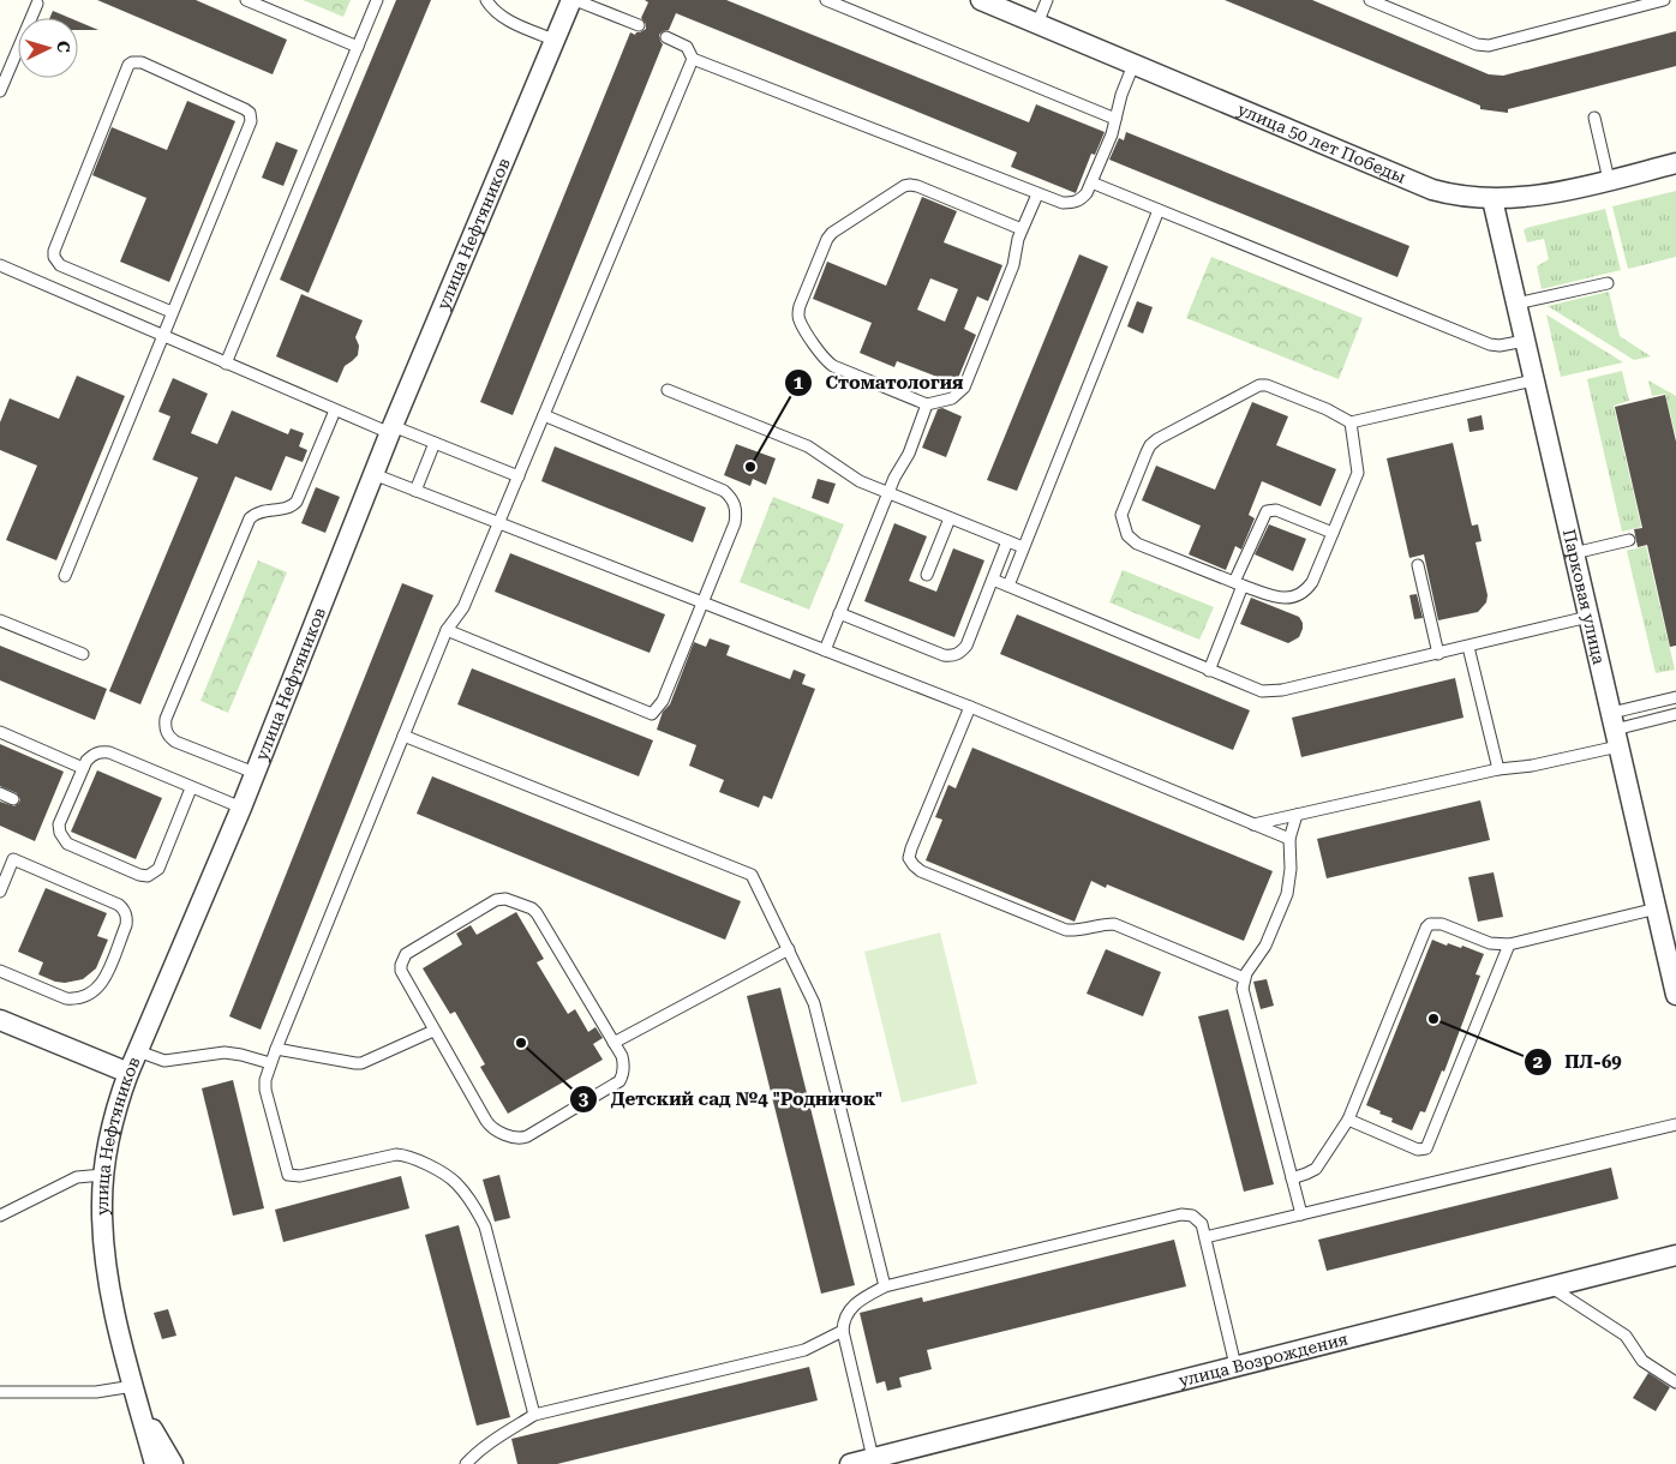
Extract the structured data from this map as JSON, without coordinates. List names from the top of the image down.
{
  "streets": {
    "street": [
      "улица 50 лет Победы",
      "улица Нефтяников",
      "Парковая улица",
      "улица Возрождения"
    ]
  },
  "crossings": [
    ["улица 50 лет Победы", "Парковая улица"]
  ],
  "places": ["Стоматология", "ПЛ-69", "Детский сад №4 \"Родничок\""],
  "north": "right"
}
